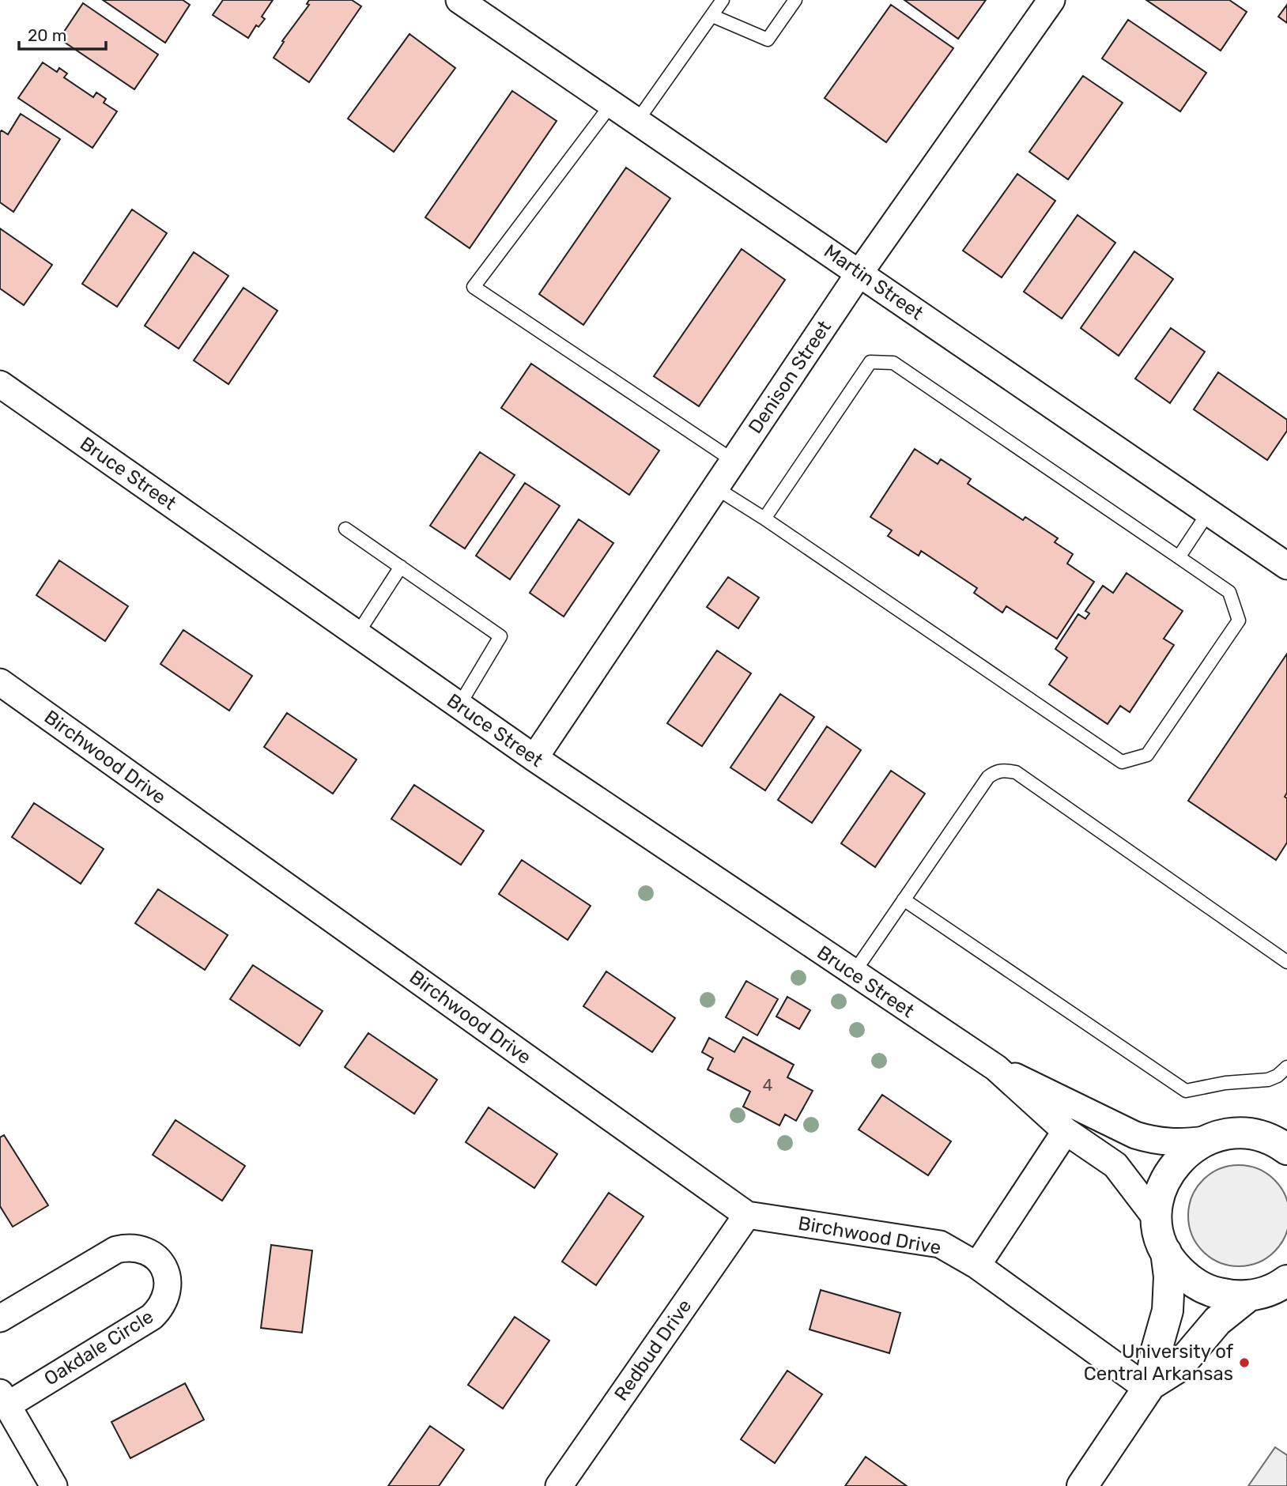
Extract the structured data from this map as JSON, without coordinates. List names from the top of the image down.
{
  "streets": {
    "street": [
      "Martin Street",
      "Denison Street",
      "Bruce Street",
      "Birchwood Drive",
      "Oakdale Circle",
      "Redbud Drive"
    ]
  },
  "crossings": [
    ["Martin Street", "Denison Street"],
    ["Denison Street", "Bruce Street"],
    ["Birchwood Drive", "Redbud Drive"]
  ],
  "places": ["University of Central Arkansas"],
  "house_numbers": ["4"],
  "scale_bar": "20 m"
}
